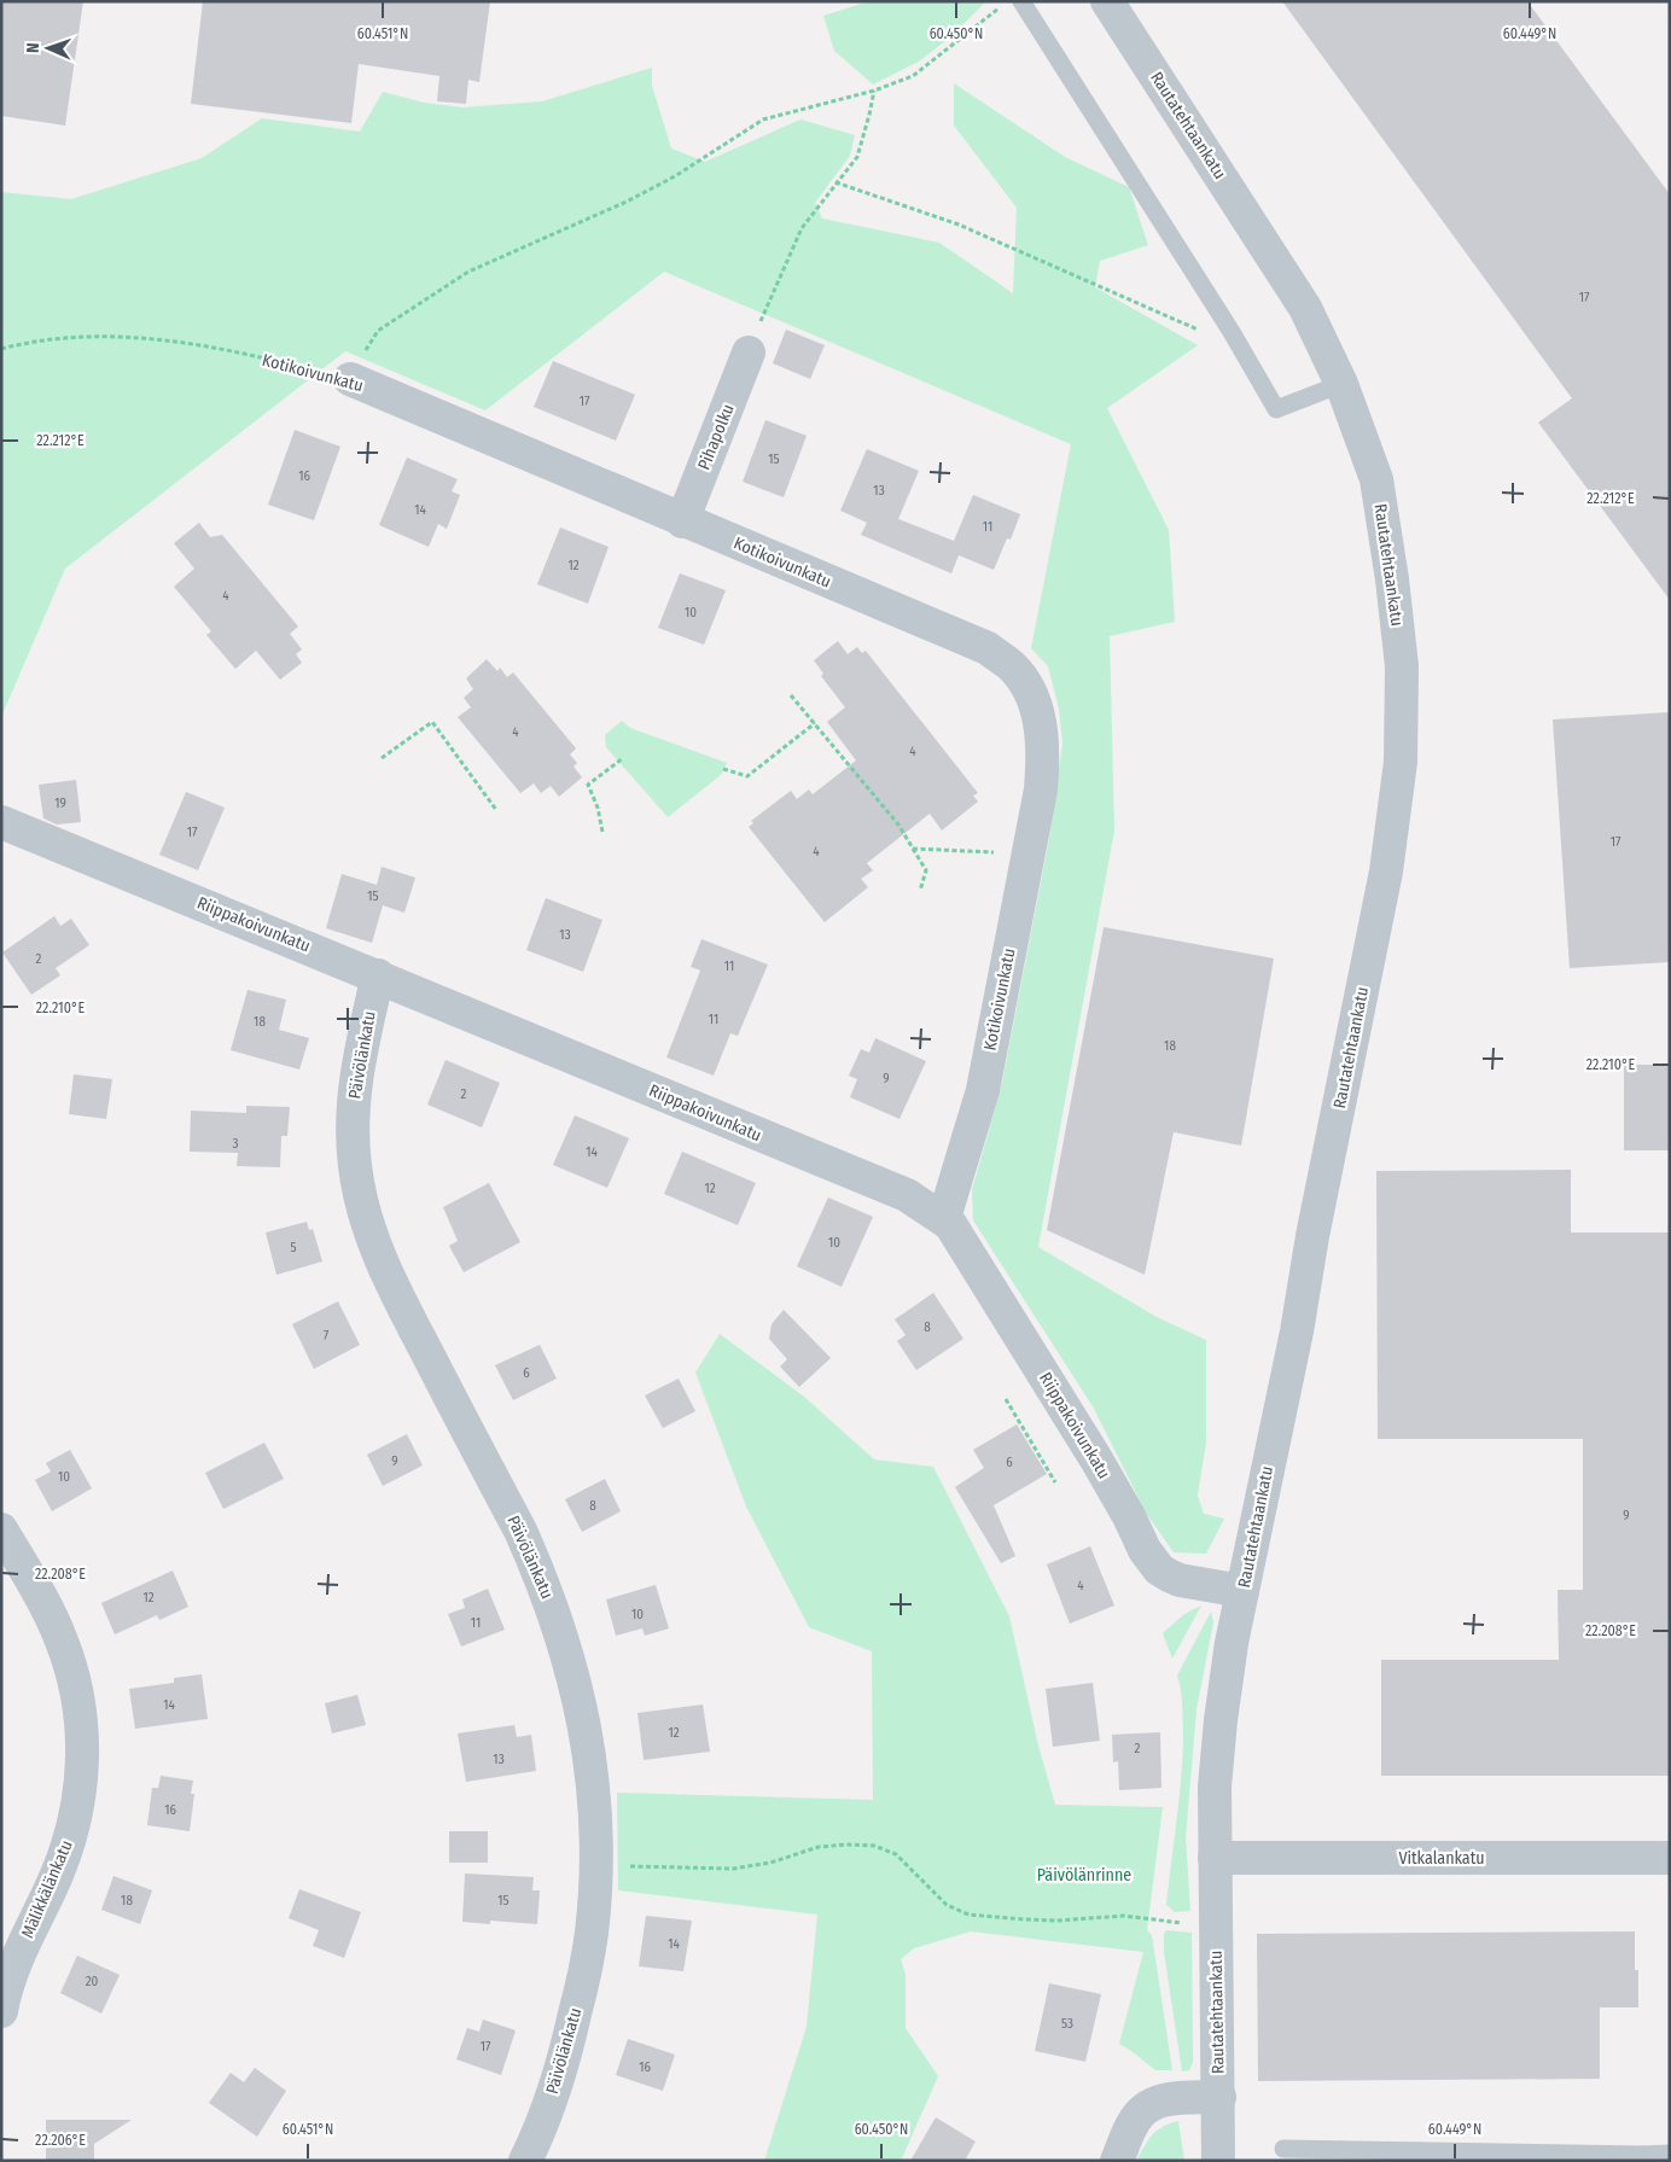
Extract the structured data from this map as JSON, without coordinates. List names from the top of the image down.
{
  "streets": {
    "street": [
      "Rautatehtaankatu",
      "Kotikoivunkatu",
      "Pihapolku",
      "Riippakoivunkatu",
      "Päivölänkatu",
      "Vitkalankatu",
      "Mälikkälänkatu"
    ]
  },
  "crossings": [
    ["Rautatehtaankatu", "Riippakoivunkatu"],
    ["Rautatehtaankatu", "Vitkalankatu"],
    ["Kotikoivunkatu", "Pihapolku"],
    ["Kotikoivunkatu", "Riippakoivunkatu"],
    ["Riippakoivunkatu", "Päivölänkatu"]
  ],
  "parks": ["Päivölänrinne"],
  "house_numbers": [
    "17",
    "17",
    "15",
    "16",
    "13",
    "14",
    "11",
    "12",
    "4",
    "10",
    "4",
    "4",
    "19",
    "17",
    "17",
    "4",
    "15",
    "13",
    "2",
    "11",
    "11",
    "18",
    "18",
    "9",
    "2",
    "3",
    "14",
    "12",
    "10",
    "5",
    "8",
    "7",
    "6",
    "9",
    "6",
    "10",
    "8",
    "9",
    "4",
    "12",
    "10",
    "11",
    "14",
    "12",
    "2",
    "13",
    "16",
    "18",
    "15",
    "14",
    "20",
    "53",
    "17",
    "16"
  ],
  "north": "left",
  "coordinates": [
    "60.451°N",
    "60.450°N",
    "60.449°N",
    "22.212°E",
    "22.210°E",
    "22.208°E",
    "22.206°E"
  ]
}
